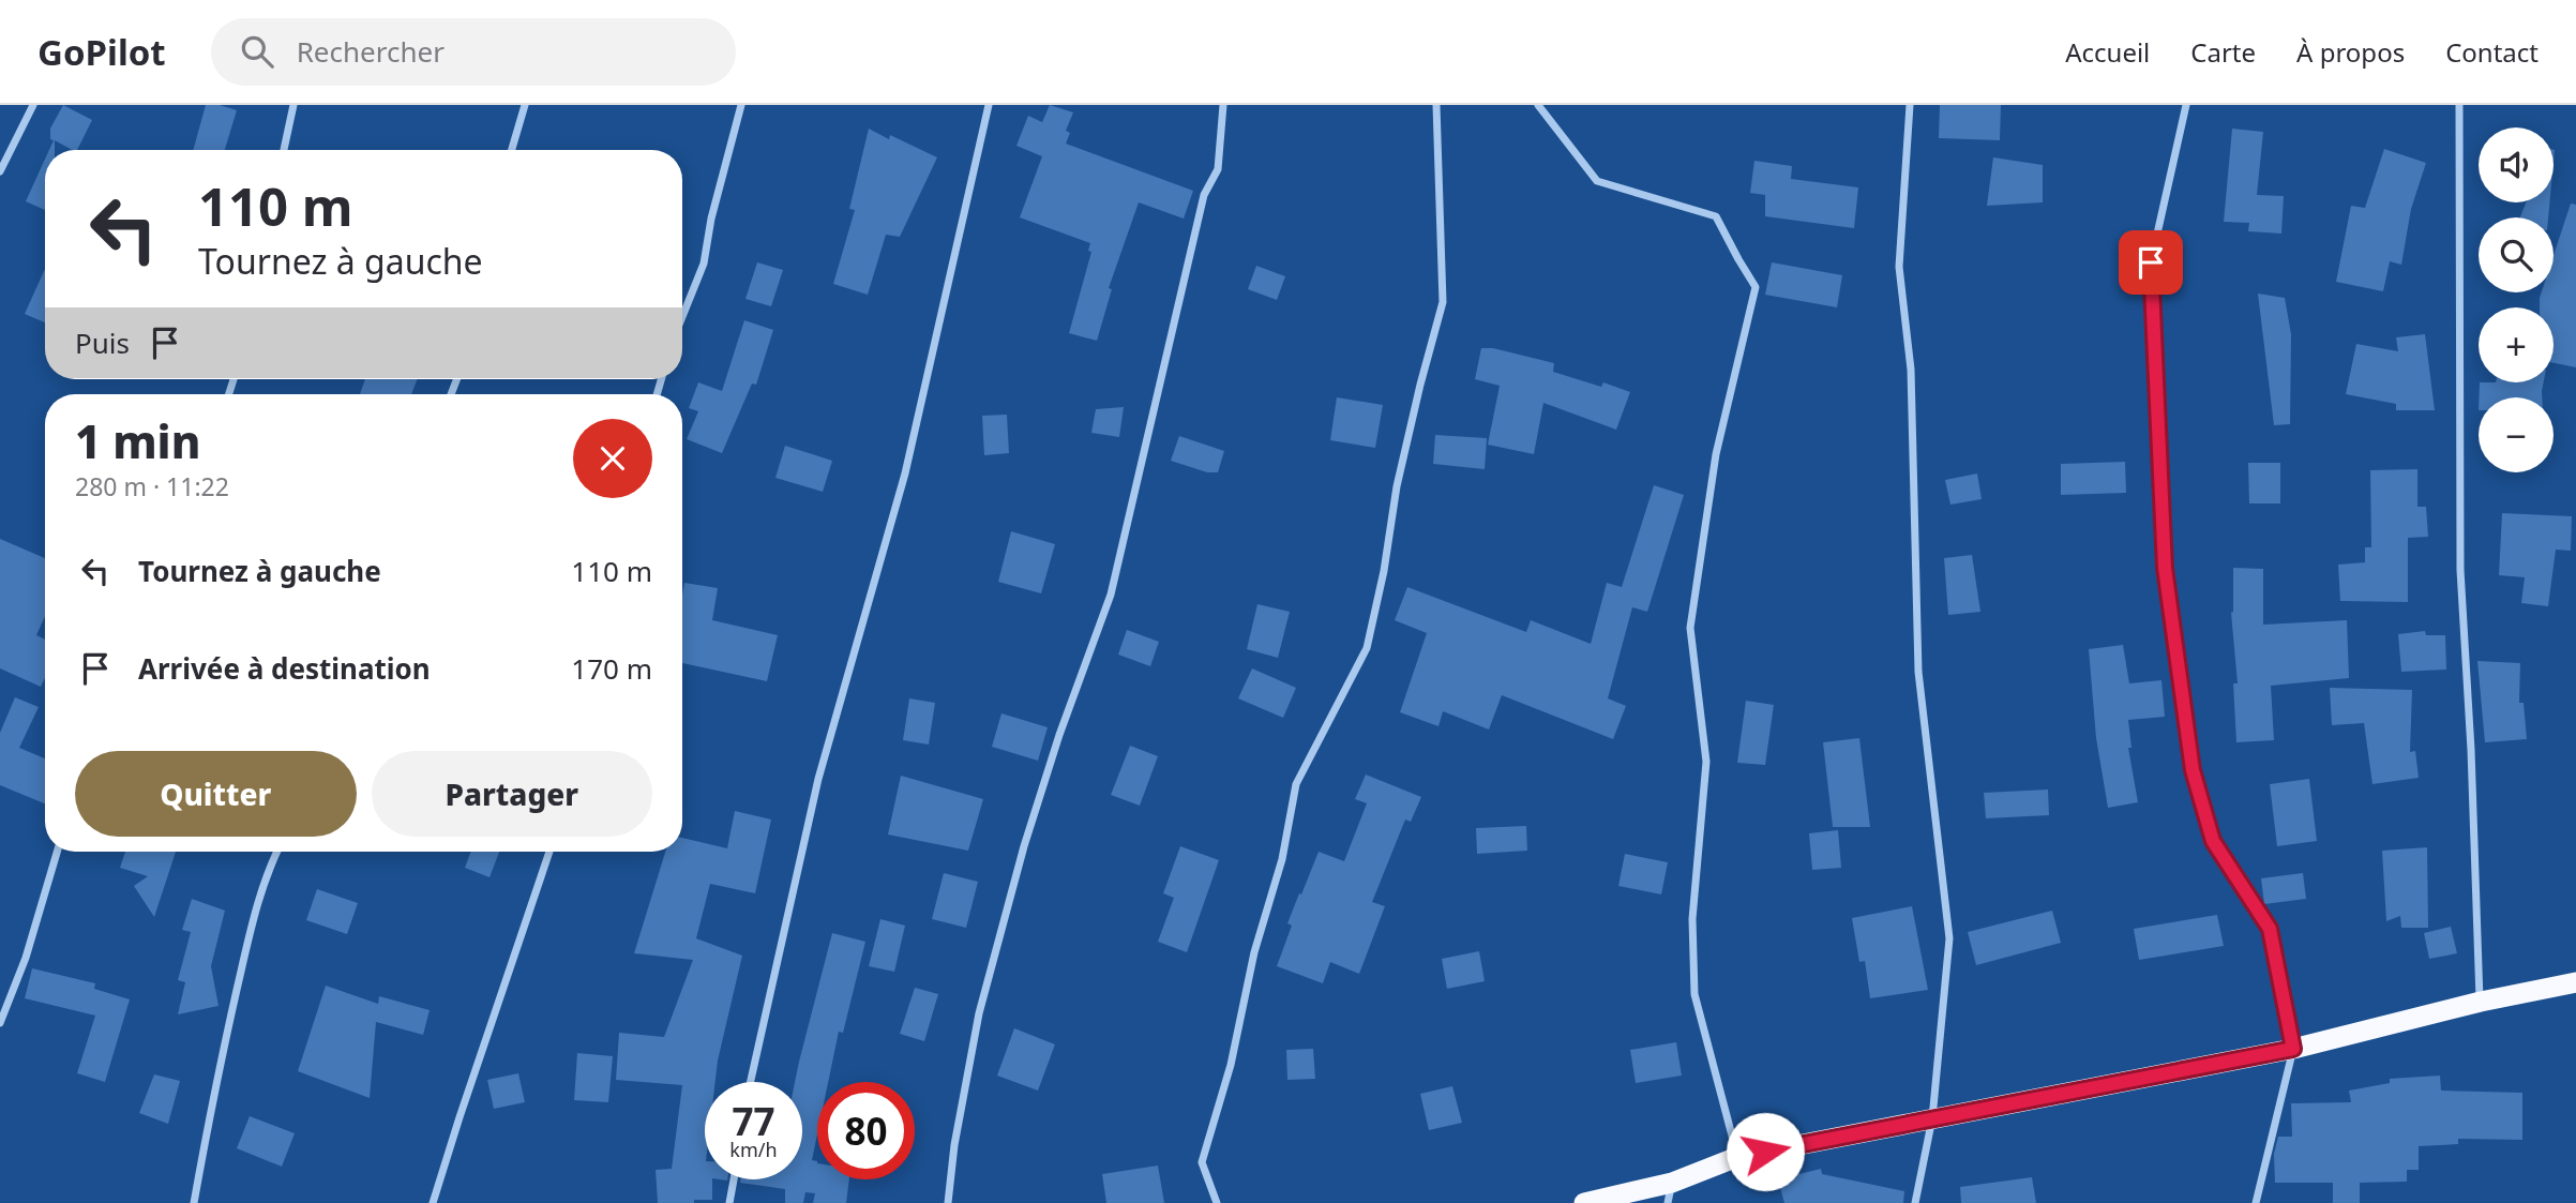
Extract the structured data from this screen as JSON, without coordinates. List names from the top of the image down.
{
  "page": {
    "header": "GoPilot",
    "search": "Rechercher",
    "nav": [
      "Accueil",
      "Carte",
      "À propos",
      "Contact"
    ],
    "map_buttons": ["+", "−"],
    "turn": ["110 m", "Tournez à gauche"],
    "then": "Puis",
    "heading": ["1 min", "280 m · 11:22"],
    "list": [
      {
        "name": "Tournez à gauche",
        "value": "110 m"
      },
      {
        "name": "Arrivée à destination",
        "value": "170 m"
      }
    ],
    "buttons": ["Quitter", "Partager"],
    "speed": "77 km/h",
    "limit": "80"
  }
}
